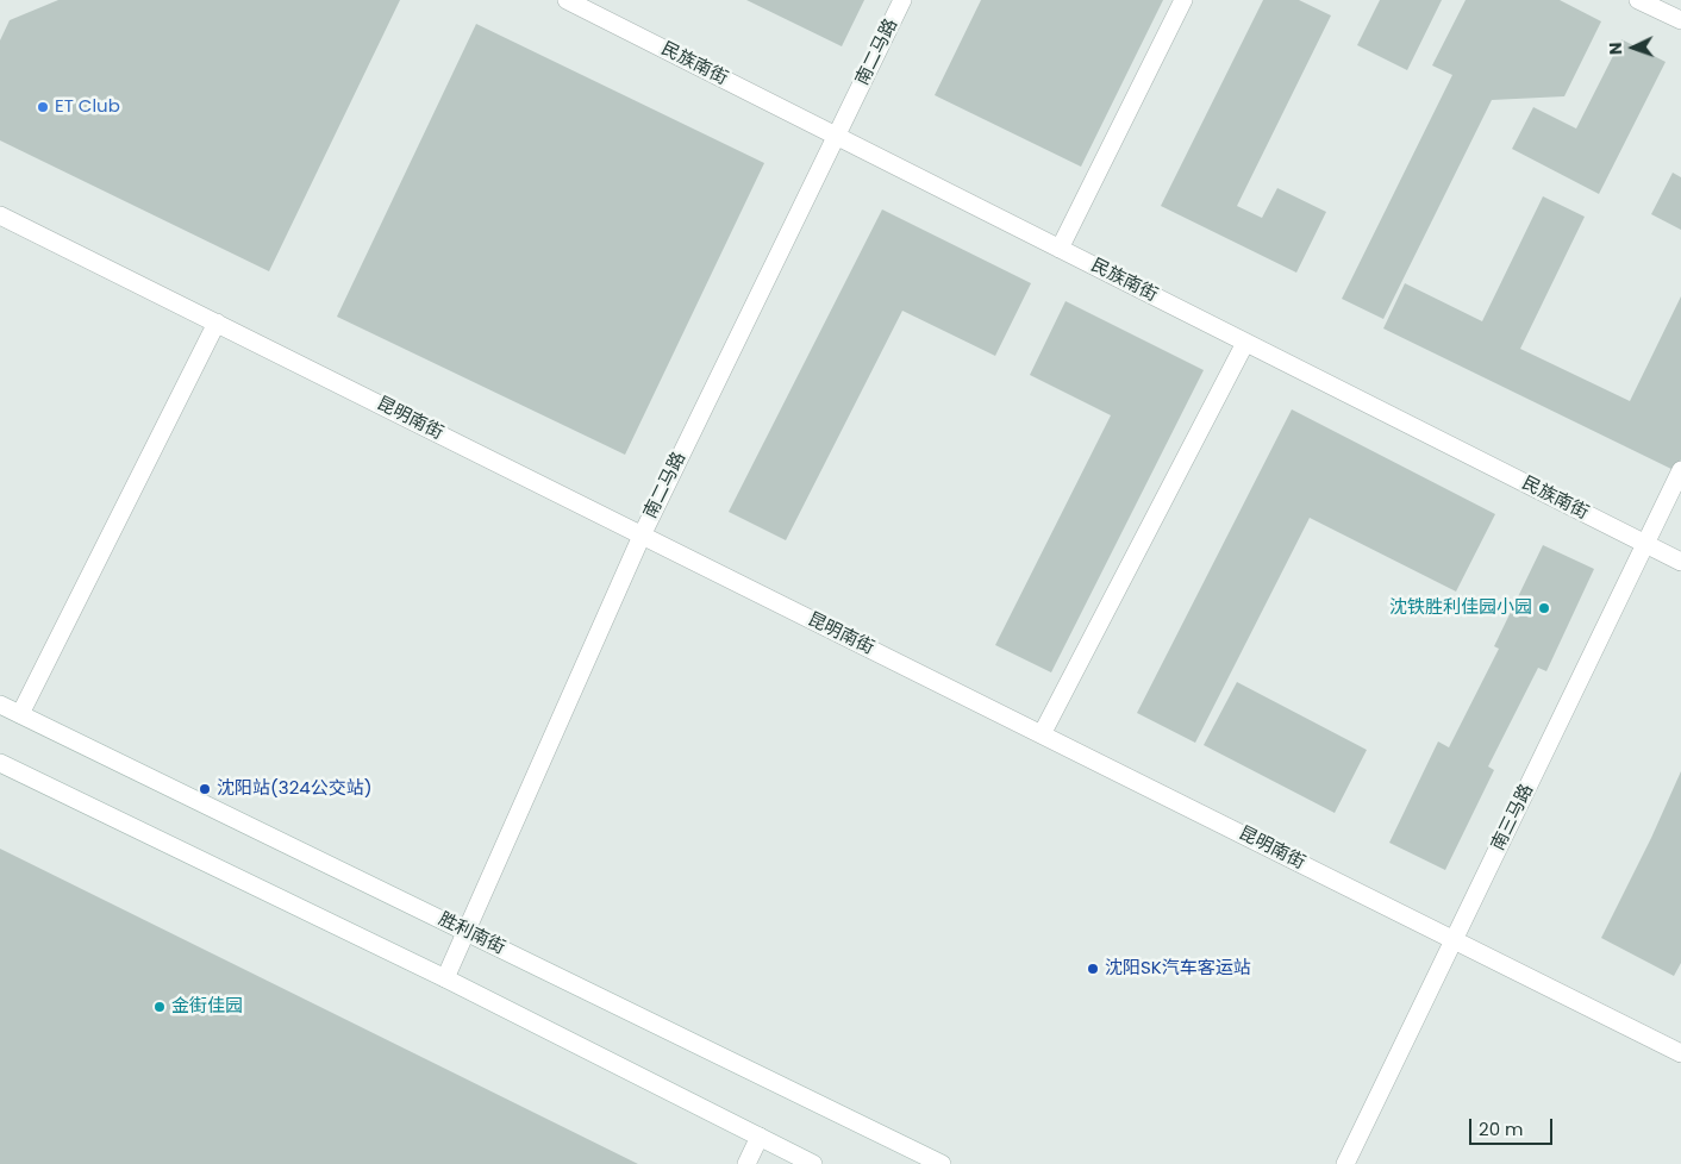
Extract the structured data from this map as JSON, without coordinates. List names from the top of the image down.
{
  "streets": {
    "street": [
      "南二马路",
      "民族南街",
      "昆明南街",
      "南三马路",
      "胜利南街"
    ]
  },
  "crossings": [
    ["南二马路", "民族南街"],
    ["南二马路", "昆明南街"],
    ["南二马路", "胜利南街"],
    ["民族南街", "南三马路"],
    ["昆明南街", "南三马路"]
  ],
  "places": [
    "ET Club",
    "沈铁胜利佳园小园",
    "沈阳站(324公交站)",
    "沈阳SK汽车客运站",
    "金街佳园"
  ],
  "scale_bar": "20 m",
  "north": "left"
}
